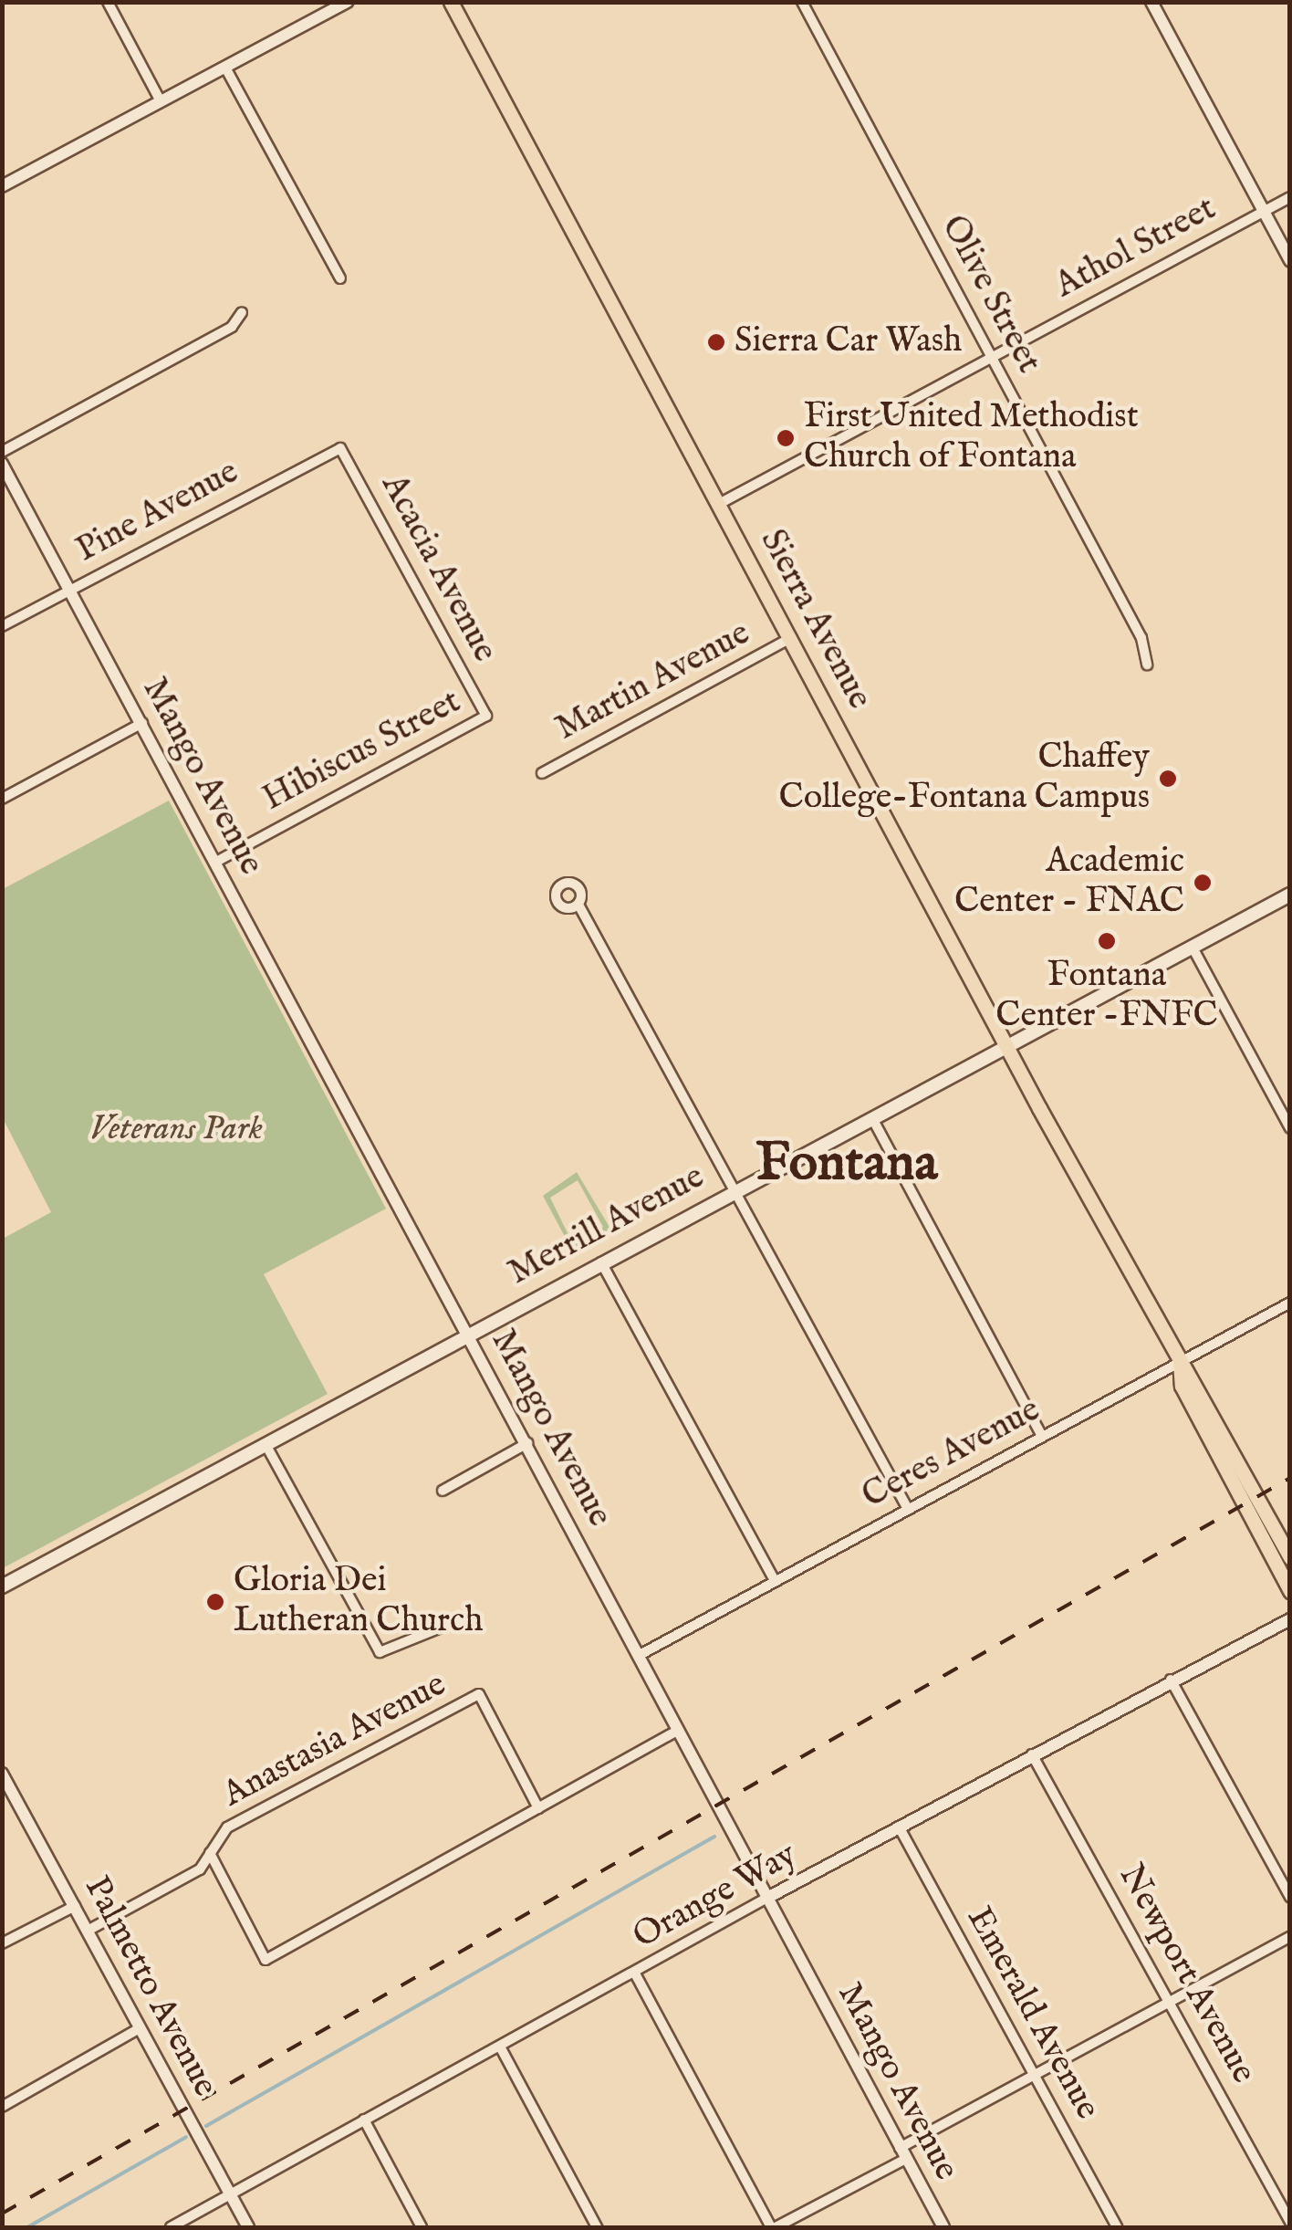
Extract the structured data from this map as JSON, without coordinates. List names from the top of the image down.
{
  "streets": {
    "main road": ["Sierra Avenue", "Merrill Avenue"],
    "street": [
      "Athol Street",
      "Olive Street",
      "Pine Avenue",
      "Acacia Avenue",
      "Martin Avenue",
      "Hibiscus Street",
      "Mango Avenue",
      "Ceres Avenue",
      "Anastasia Avenue",
      "Orange Way",
      "Newport Avenue",
      "Palmetto Avenue",
      "Emerald Avenue"
    ]
  },
  "crossings": [
    ["Athol Street", "Olive Street"],
    ["Athol Street", "Sierra Avenue"],
    ["Pine Avenue", "Acacia Avenue"],
    ["Pine Avenue", "Mango Avenue"],
    ["Acacia Avenue", "Hibiscus Street"],
    ["Sierra Avenue", "Martin Avenue"],
    ["Sierra Avenue", "Merrill Avenue"],
    ["Sierra Avenue", "Ceres Avenue"],
    ["Hibiscus Street", "Mango Avenue"],
    ["Mango Avenue", "Merrill Avenue"],
    ["Mango Avenue", "Ceres Avenue"],
    ["Mango Avenue", "Orange Way"],
    ["Anastasia Avenue", "Palmetto Avenue"],
    ["Orange Way", "Newport Avenue"],
    ["Orange Way", "Palmetto Avenue"],
    ["Orange Way", "Emerald Avenue"]
  ],
  "districts": ["Fontana"],
  "parks": ["Veterans Park"],
  "places": [
    "Sierra Car Wash",
    "First United Methodist Church of Fontana",
    "Chaffey College-Fontana Campus",
    "Academic Center - FNAC",
    "Fontana Center -FNFC",
    "Gloria Dei Lutheran Church"
  ]
}
